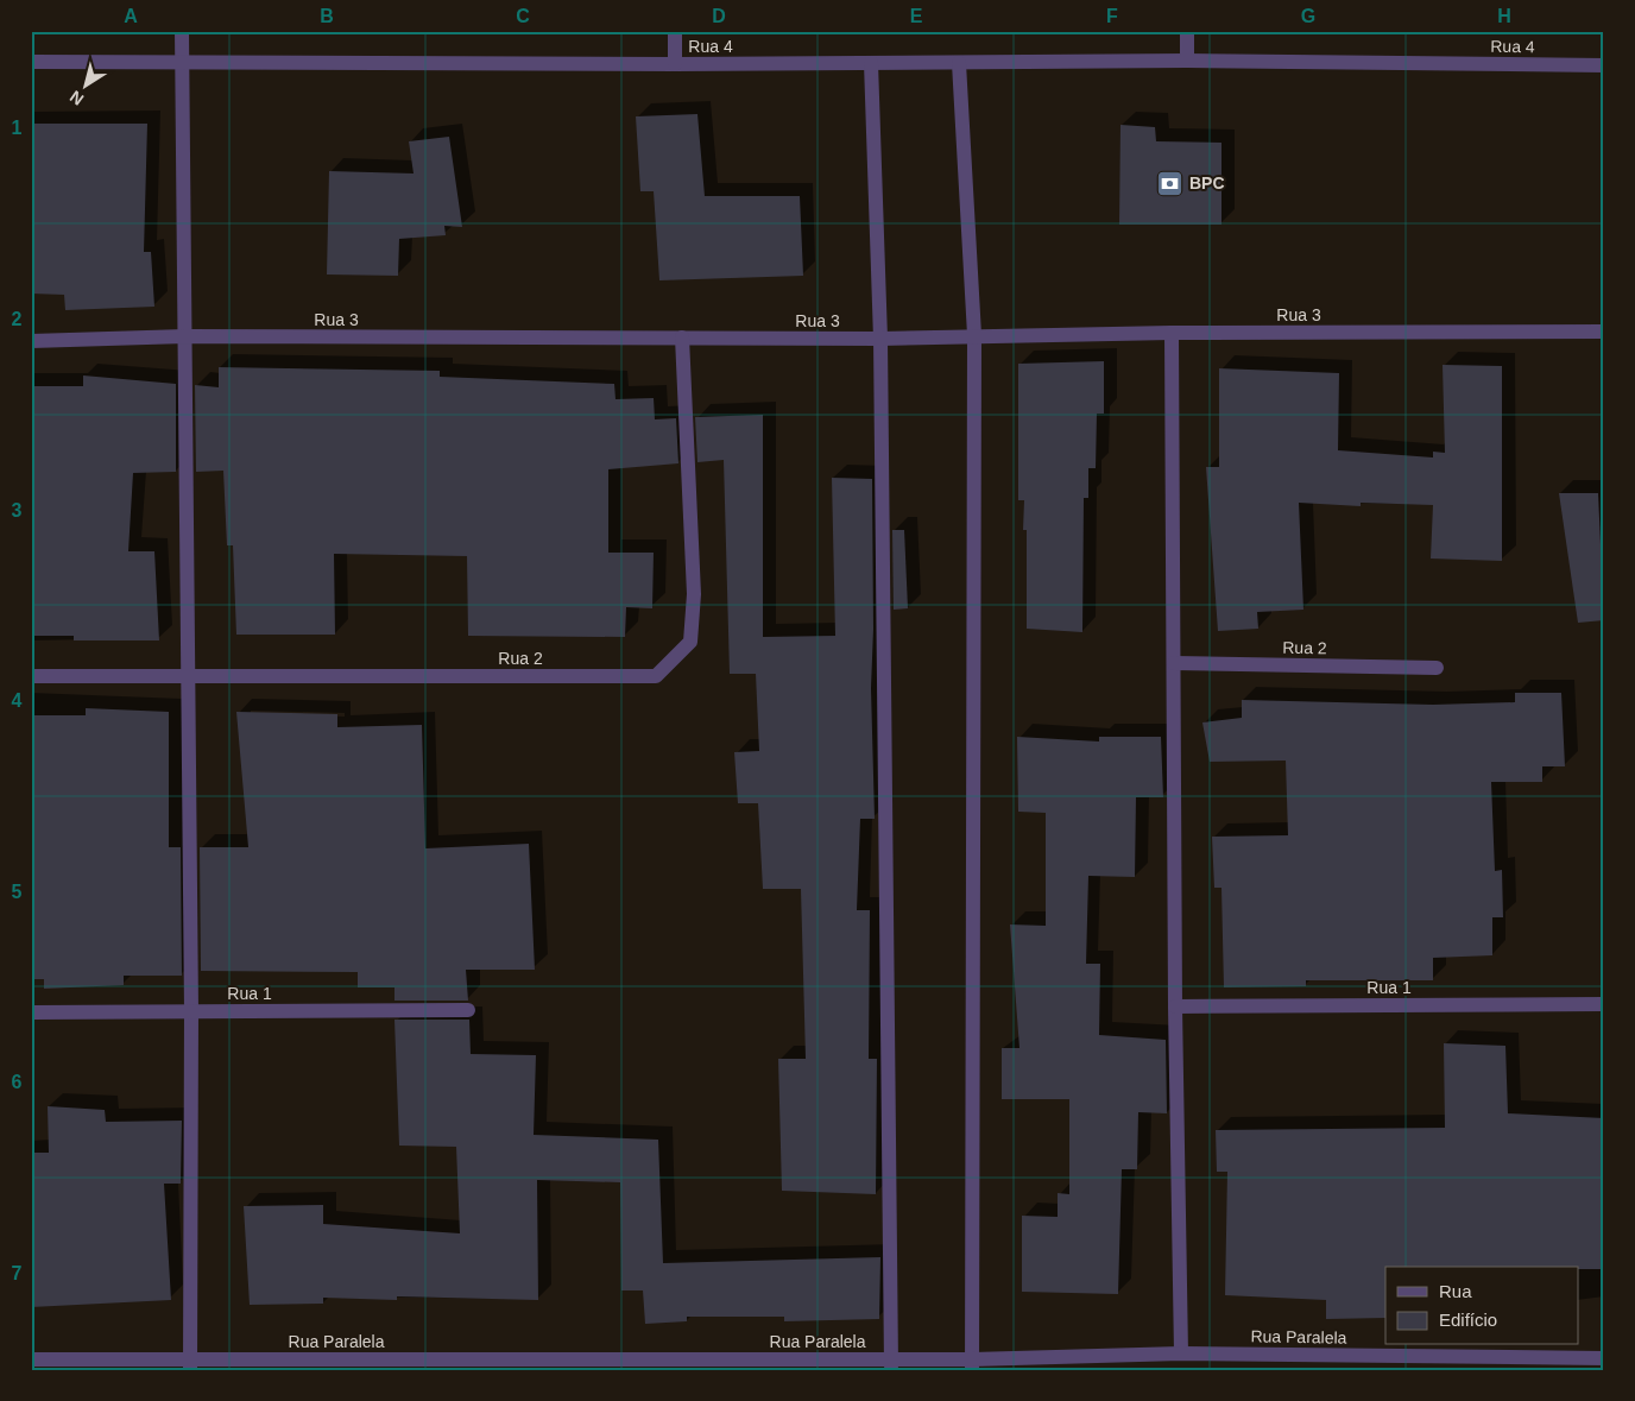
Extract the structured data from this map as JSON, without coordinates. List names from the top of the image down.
{
  "streets": {
    "street": [
      "Rua 4",
      "Rua 3",
      "Rua 2",
      "Rua 1",
      "Rua Paralela"
    ]
  },
  "crossings": [
    ["Rua 3", "Rua 2"]
  ],
  "places": {
    "bank": ["BPC"]
  },
  "legend": ["Rua", "Edifício"],
  "north": "bottom left",
  "grid": {
    "columns": [
      "A",
      "B",
      "C",
      "D",
      "E",
      "F",
      "G",
      "H"
    ],
    "rows": [
      "1",
      "2",
      "3",
      "4",
      "5",
      "6",
      "7"
    ]
  }
}
